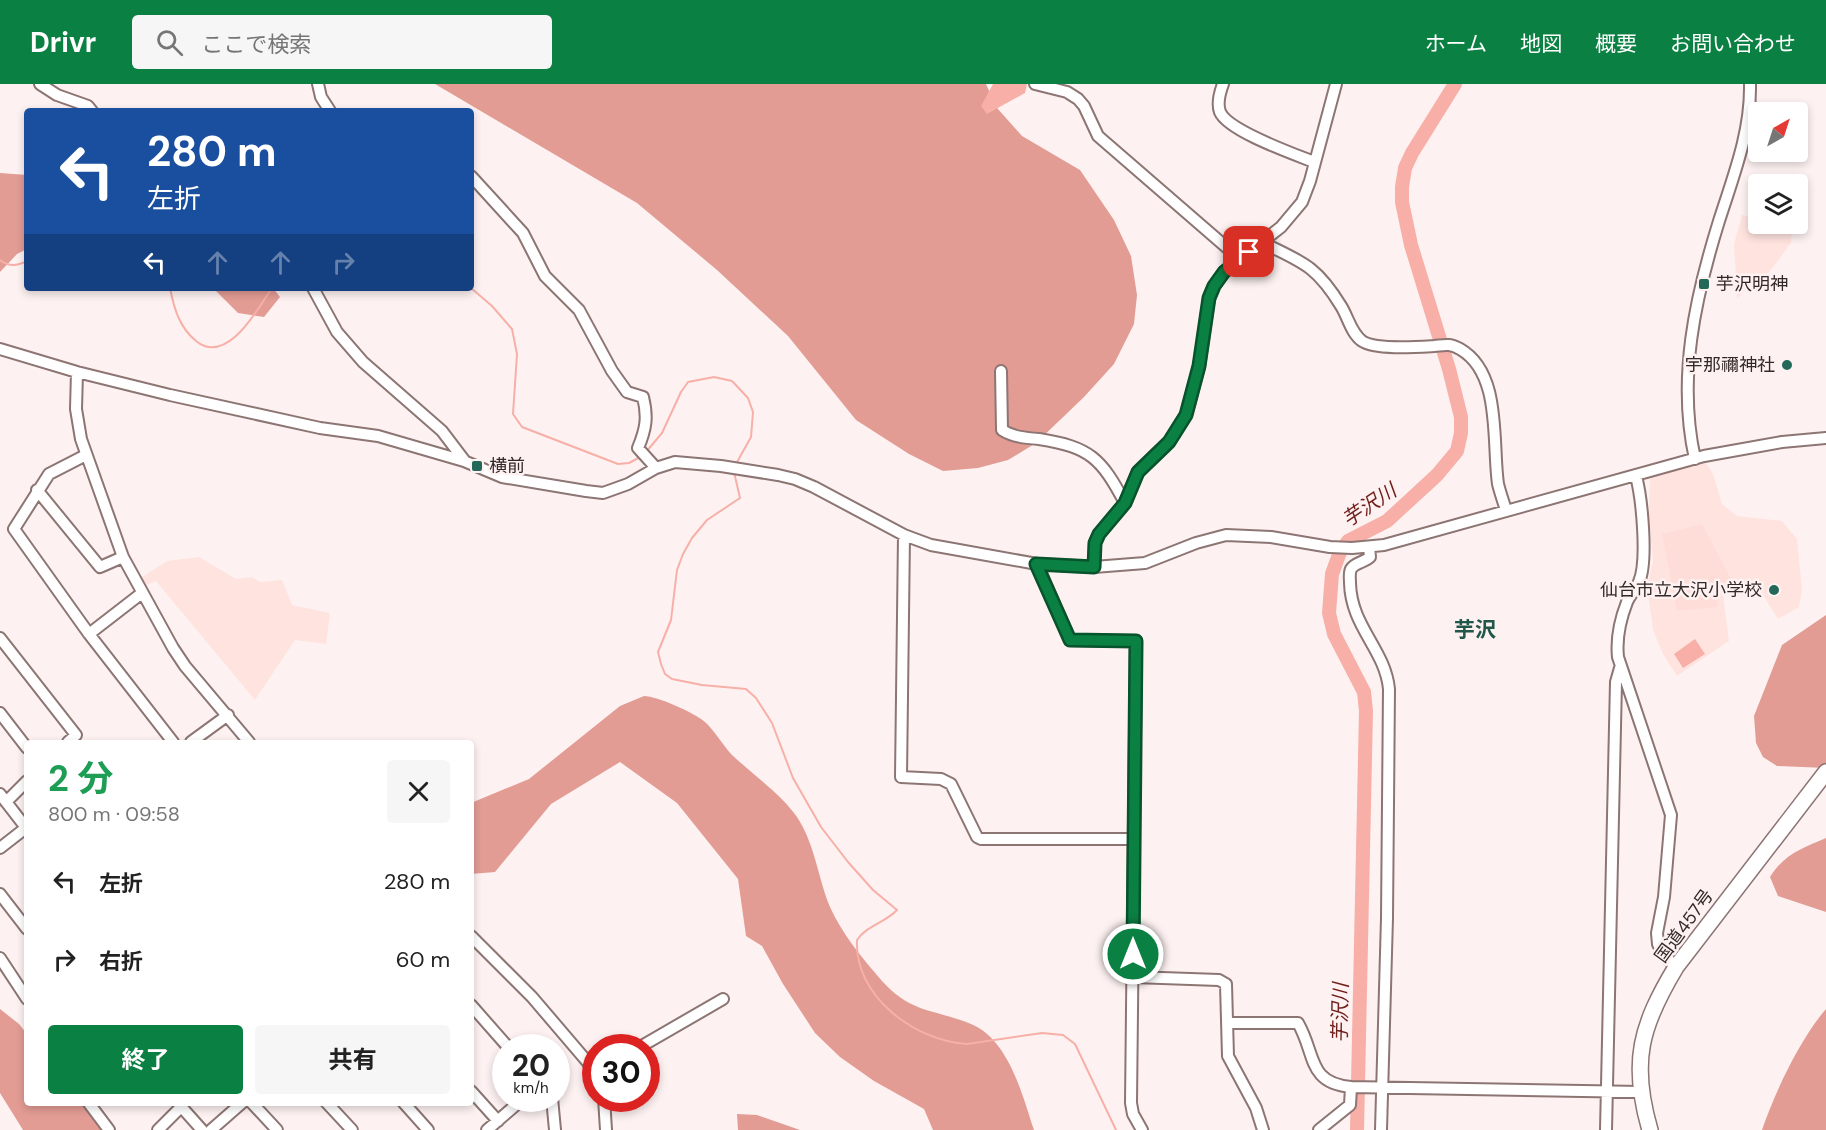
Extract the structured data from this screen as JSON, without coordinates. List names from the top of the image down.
{
  "streets": {
    "highway": ["国道457号"]
  },
  "districts": ["芋沢"],
  "water": ["芋沢川"],
  "places": {
    "transit": ["芋沢明神", "横前"],
    "other": ["宇那禰神社", "仙台市立大沢小学校"]
  },
  "north": "top right",
  "page": {
    "header": "Drivr",
    "search": "ここで検索",
    "nav": [
      "ホーム",
      "地図",
      "概要",
      "お問い合わせ"
    ],
    "turn": ["280 m", "左折"],
    "heading": ["2 分", "800 m · 09:58"],
    "list": [
      {
        "name": "左折",
        "value": "280 m"
      },
      {
        "name": "右折",
        "value": "60 m"
      }
    ],
    "buttons": ["終了", "共有"],
    "speed": "20 km/h",
    "limit": "30"
  }
}
